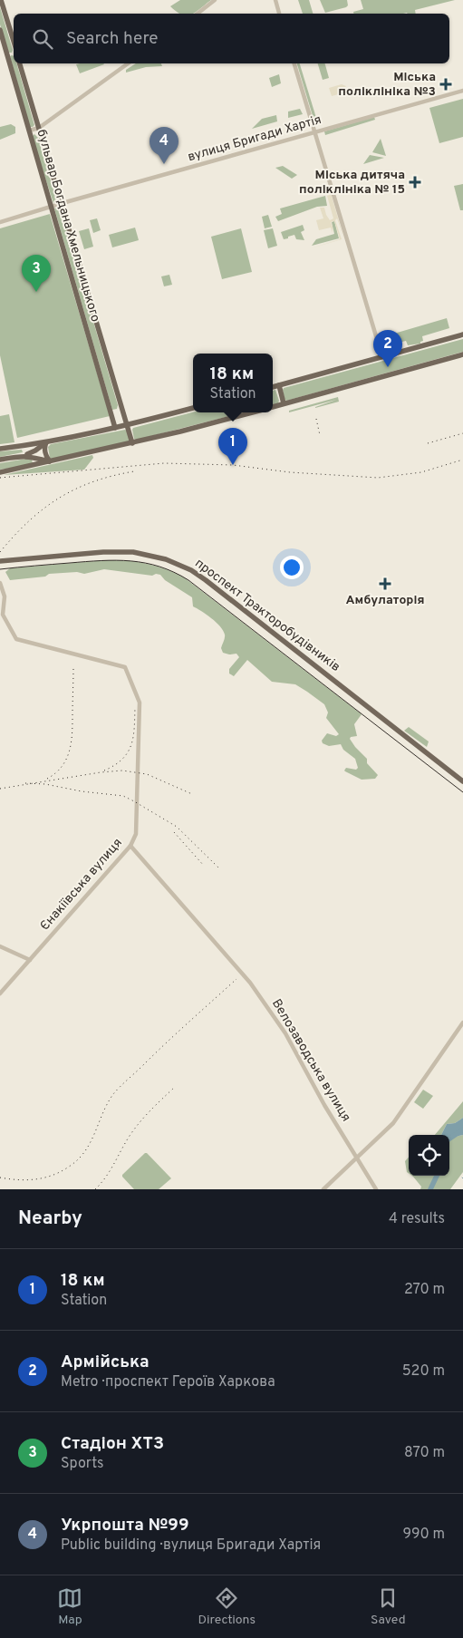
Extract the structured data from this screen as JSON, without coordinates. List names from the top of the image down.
{
  "streets": {
    "main road": ["бульвар Богдана Хмельницького", "проспект Тракторобудівників"],
    "street": ["вулиця Бригади Хартія", "Єнакіївська вулиця", "Велозаводська вулиця"]
  },
  "crossings": [
    ["вулиця Бригади Хартія", "бульвар Богдана Хмельницького"],
    ["Єнакіївська вулиця", "Велозаводська вулиця"]
  ],
  "places": {
    "health": ["Міська поліклініка №3", "Міська дитяча поліклініка № 15", "Амбулаторія"]
  },
  "page": {
    "search": "Search here",
    "pins": [
      "4",
      "3",
      "2",
      "1"
    ],
    "popup": ["18 км", "Station"],
    "heading": ["Nearby", "4 results"],
    "list": [
      {
        "mark": "1",
        "name": "18 км",
        "note": "Station",
        "value": "270 m"
      },
      {
        "mark": "2",
        "name": "Армійська",
        "note": "Metro · проспект Героїв Харкова",
        "value": "520 m"
      },
      {
        "mark": "3",
        "name": "Стадіон ХТЗ",
        "note": "Sports",
        "value": "870 m"
      },
      {
        "mark": "4",
        "name": "Укрпошта №99",
        "note": "Public building · вулиця Бригади Хартія",
        "value": "990 m"
      }
    ],
    "nav": ["Map", "Directions", "Saved"]
  }
}
